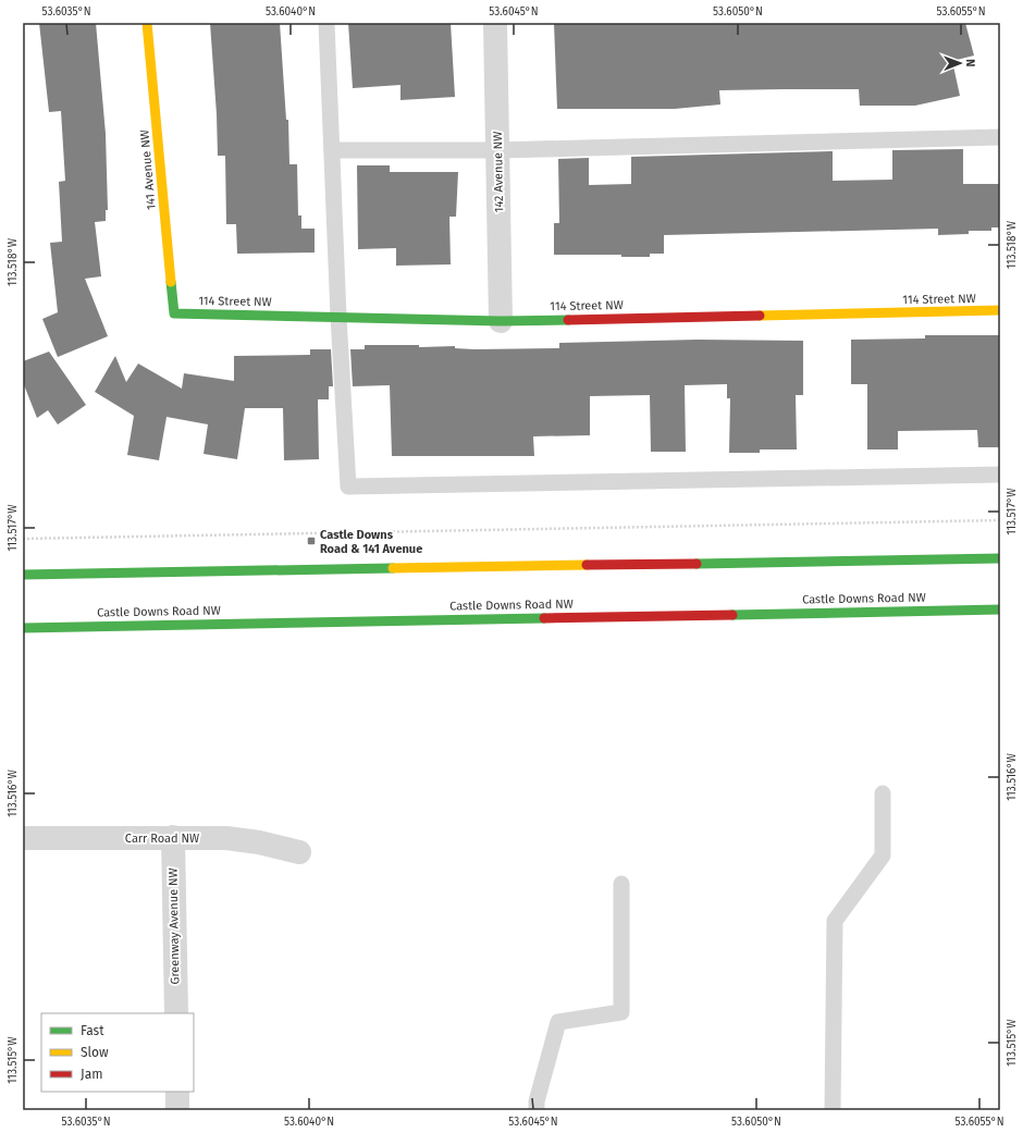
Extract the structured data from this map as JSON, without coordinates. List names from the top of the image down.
{
  "streets": {
    "main road": ["141 Avenue NW", "114 Street NW", "Castle Downs Road NW"],
    "street": ["142 Avenue NW", "Carr Road NW", "Greenway Avenue NW"]
  },
  "crossings": [
    ["141 Avenue NW", "114 Street NW"],
    ["142 Avenue NW", "114 Street NW"],
    ["Carr Road NW", "Greenway Avenue NW"]
  ],
  "places": {
    "transit": ["Castle Downs Road & 141 Avenue"]
  },
  "legend": ["Fast", "Slow", "Jam"],
  "north": "right",
  "coordinates": [
    "53.6035°N",
    "53.6040°N",
    "53.6045°N",
    "53.6050°N",
    "53.6055°N",
    "113.518°W",
    "113.517°W",
    "113.516°W",
    "113.515°W"
  ]
}
